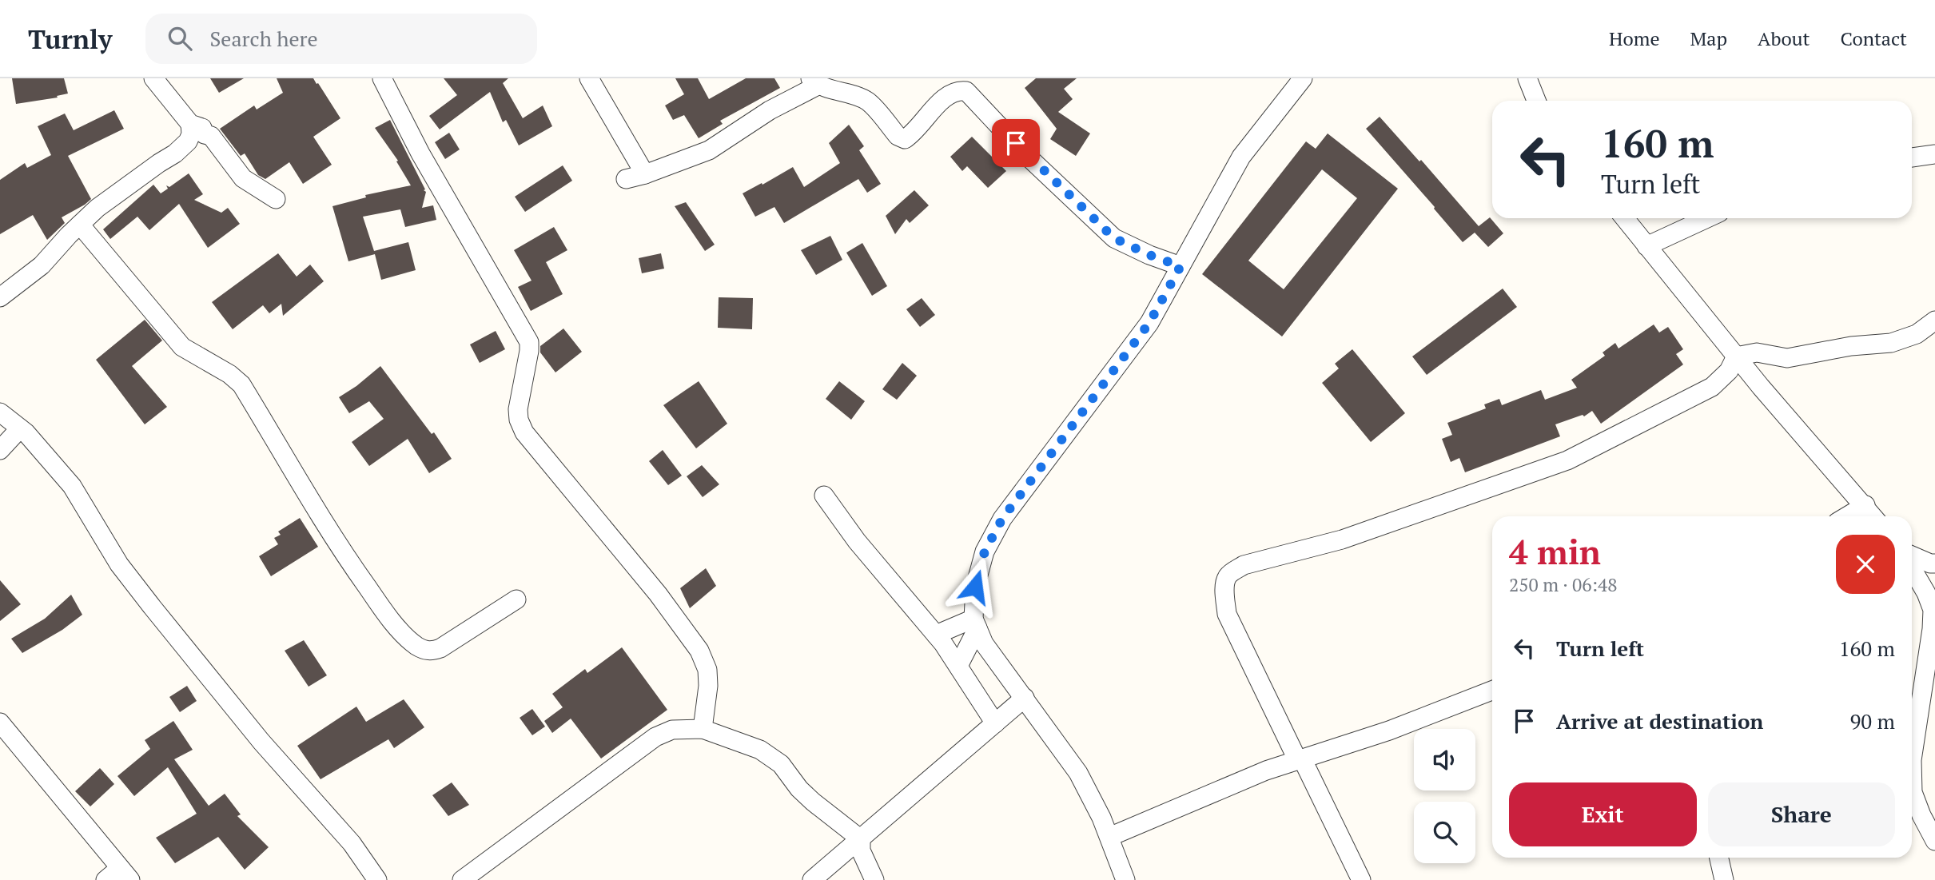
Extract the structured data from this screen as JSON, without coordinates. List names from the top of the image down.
{
  "page": {
    "header": "Turnly",
    "search": "Search here",
    "nav": [
      "Home",
      "Map",
      "About",
      "Contact"
    ],
    "turn": ["160 m", "Turn left"],
    "heading": ["4 min", "250 m · 06:48"],
    "list": [
      {
        "name": "Turn left",
        "value": "160 m"
      },
      {
        "name": "Arrive at destination",
        "value": "90 m"
      }
    ],
    "buttons": ["Exit", "Share"]
  }
}
